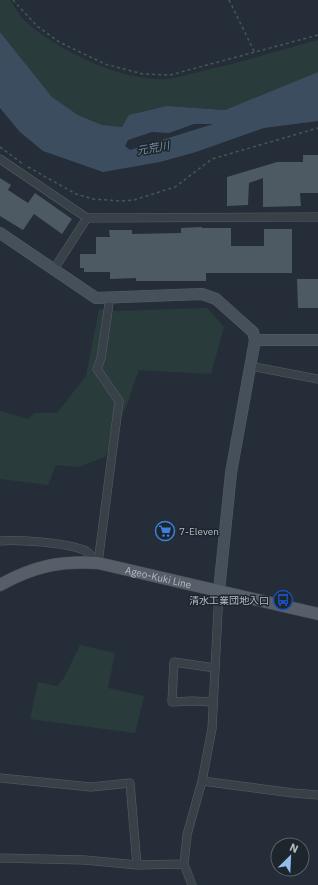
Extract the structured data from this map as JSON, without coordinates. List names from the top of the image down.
{
  "streets": {
    "main road": ["Ageo-Kuki Line"]
  },
  "water": ["元荒川"],
  "places": {
    "supermarket": ["7-Eleven"],
    "bus stop": ["清水工業団地入口"]
  },
  "north": "top right"
}
